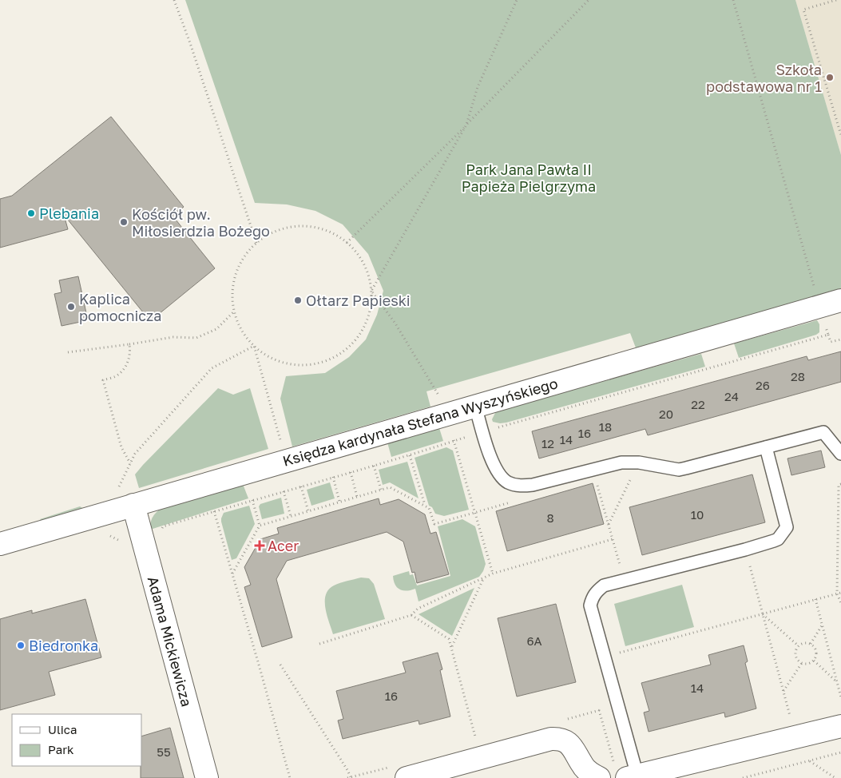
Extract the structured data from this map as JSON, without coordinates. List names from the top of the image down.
{
  "streets": {
    "street": ["Księdza kardynała Stefana Wyszyńskiego", "Adama Mickiewicza"]
  },
  "crossings": [
    ["Księdza kardynała Stefana Wyszyńskiego", "Adama Mickiewicza"]
  ],
  "parks": ["Park Jana Pawła II Papieża Pielgrzyma"],
  "places": {
    "other": [
      "Szkoła podstawowa nr 1",
      "Plebania",
      "Kościół pw. Miłosierdzia Bożego",
      "Ołtarz Papieski",
      "Kaplica pomocnicza",
      "Biedronka"
    ],
    "health": ["Acer"]
  },
  "house_numbers": [
    "28",
    "26",
    "24",
    "22",
    "20",
    "18",
    "16",
    "14",
    "12",
    "10",
    "8",
    "6A",
    "14",
    "16",
    "55"
  ],
  "legend": ["Ulica", "Park"]
}
